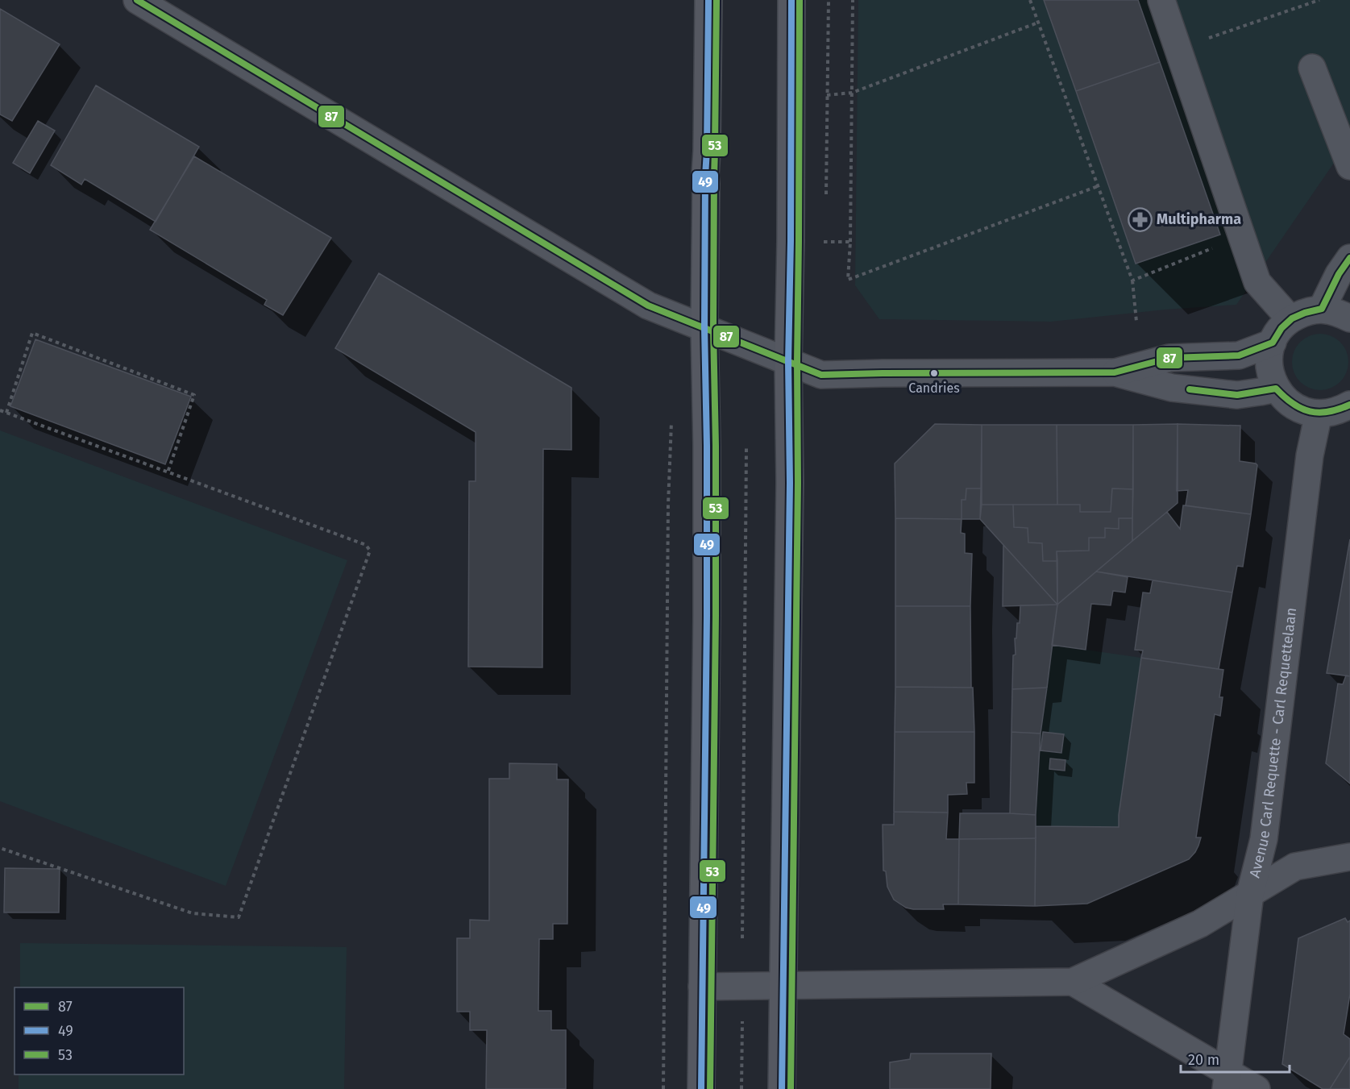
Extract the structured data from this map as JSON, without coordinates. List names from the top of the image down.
{
  "streets": {
    "street": ["Avenue Carl Requette - Carl Requettelaan"]
  },
  "places": {
    "pharmacy": ["Multipharma"],
    "other": ["Candries"]
  },
  "lines": ["transit line 87", "transit line 49", "transit line 53"],
  "legend": ["87", "49", "53"],
  "scale_bar": "20 m"
}
